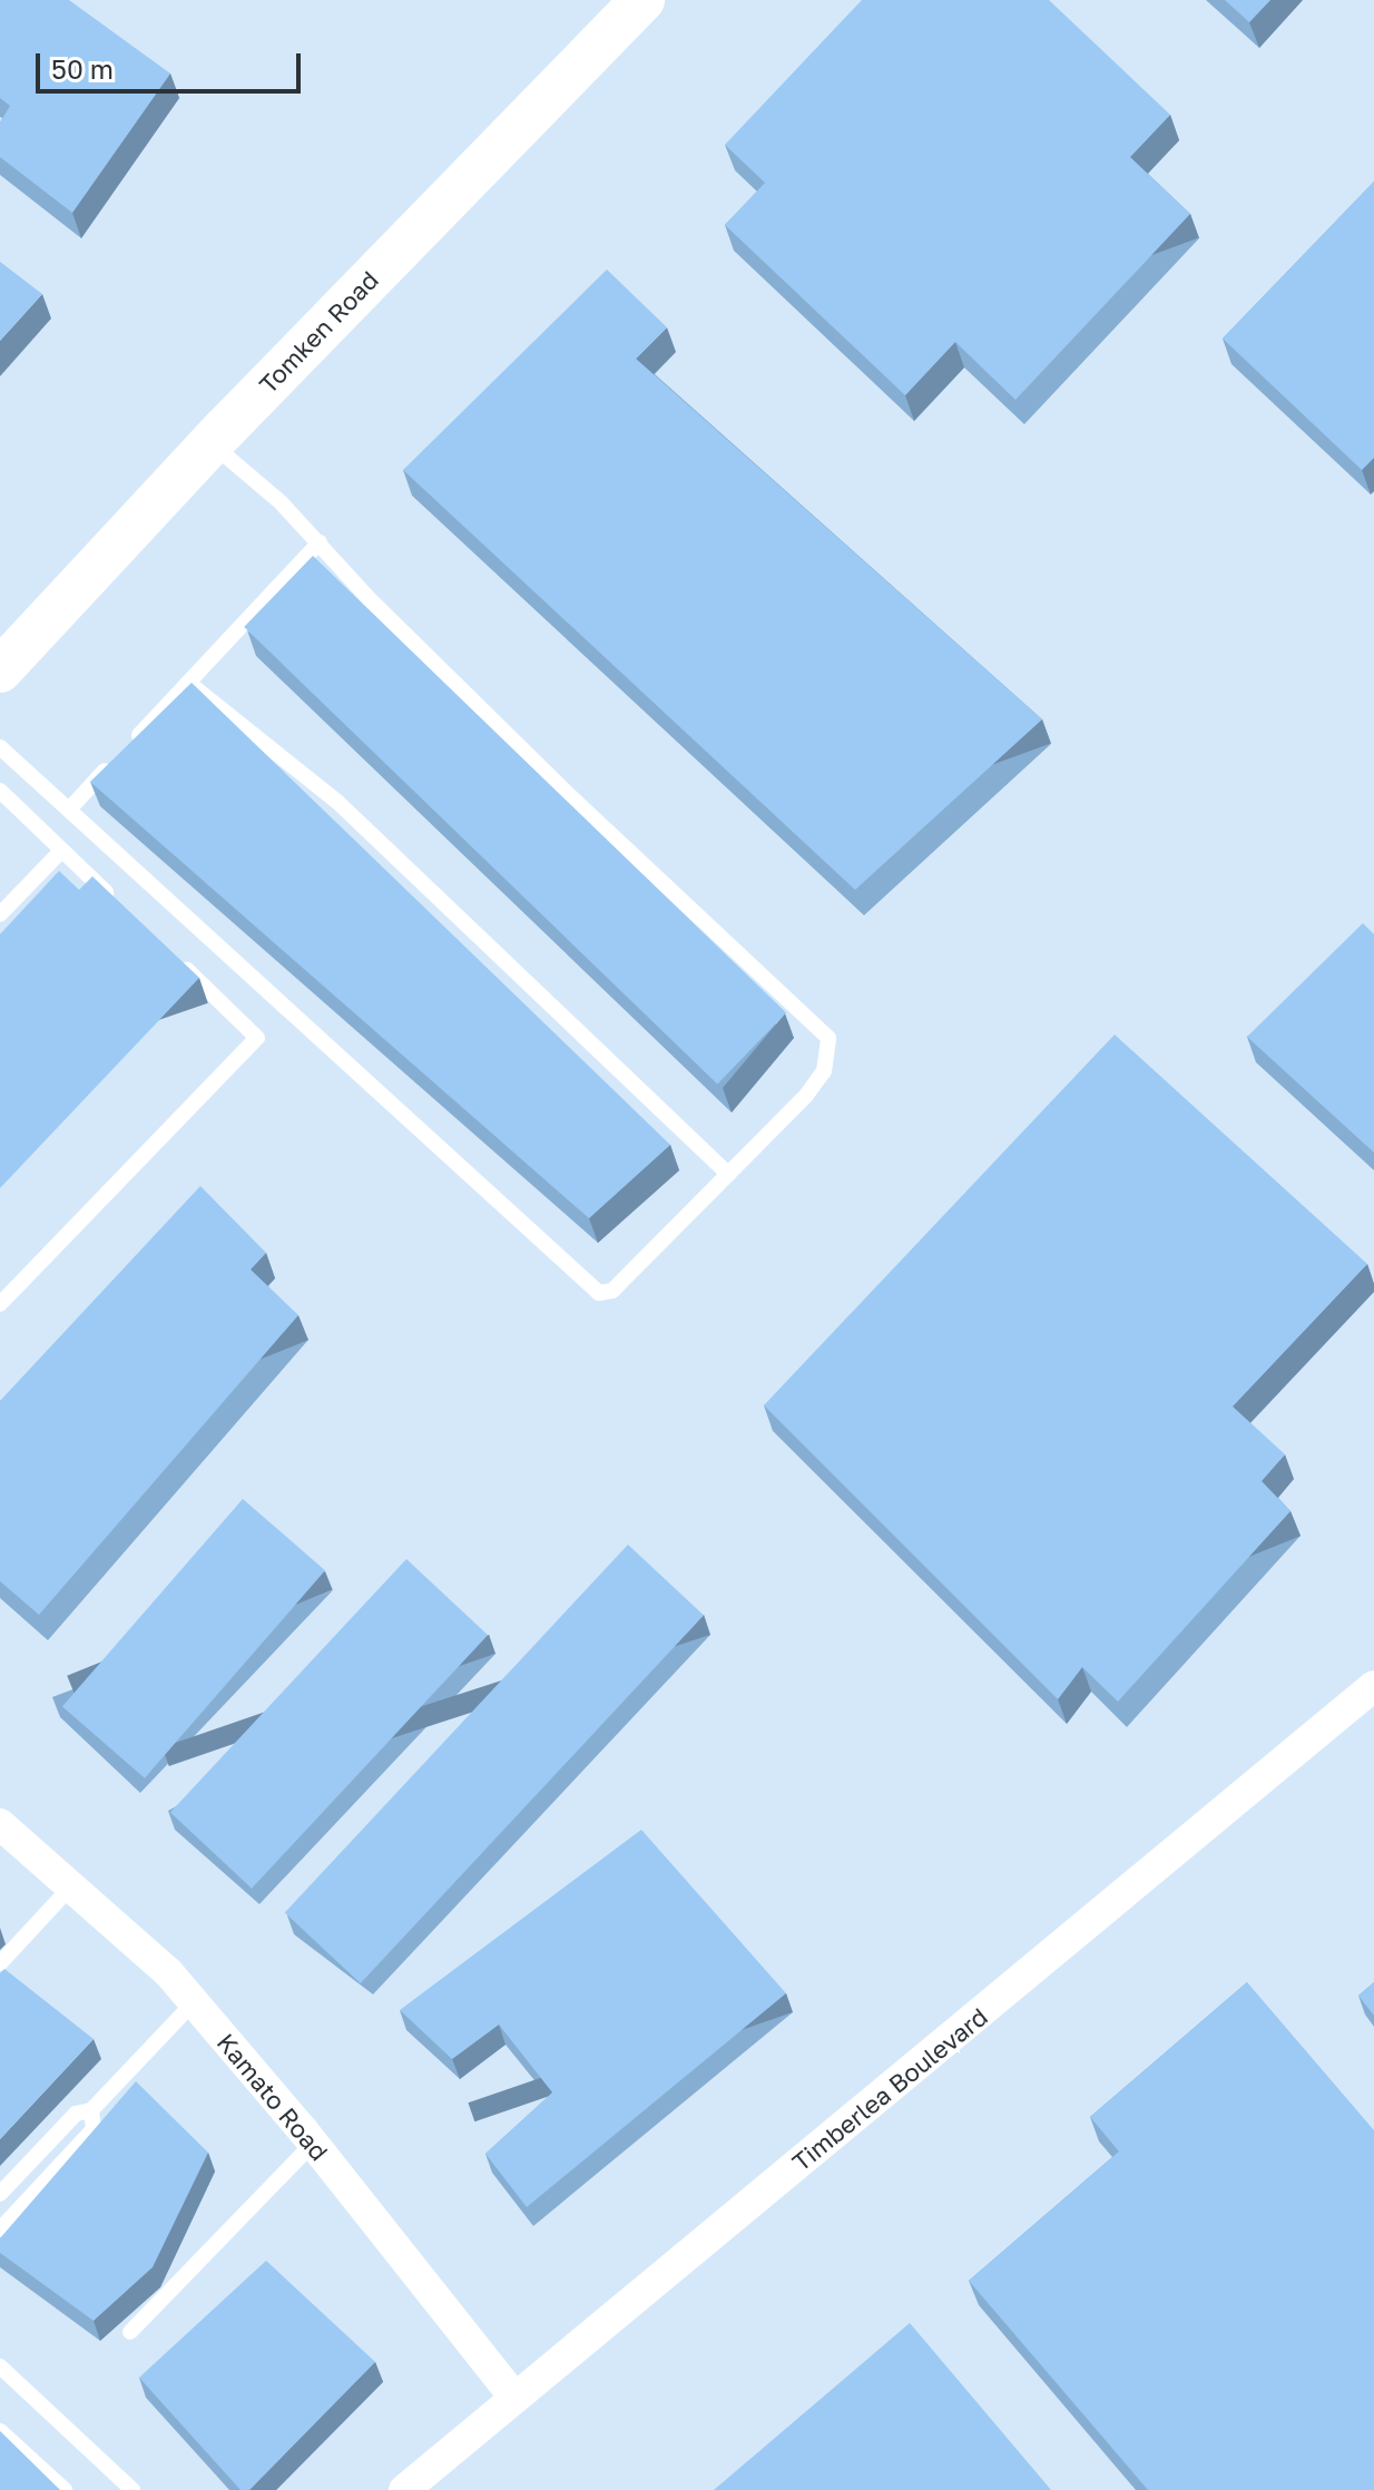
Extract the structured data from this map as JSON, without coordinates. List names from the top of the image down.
{
  "streets": {
    "main road": ["Tomken Road"],
    "street": ["Timberlea Boulevard", "Kamato Road"]
  },
  "crossings": [
    ["Timberlea Boulevard", "Kamato Road"]
  ],
  "scale_bar": "50 m"
}
